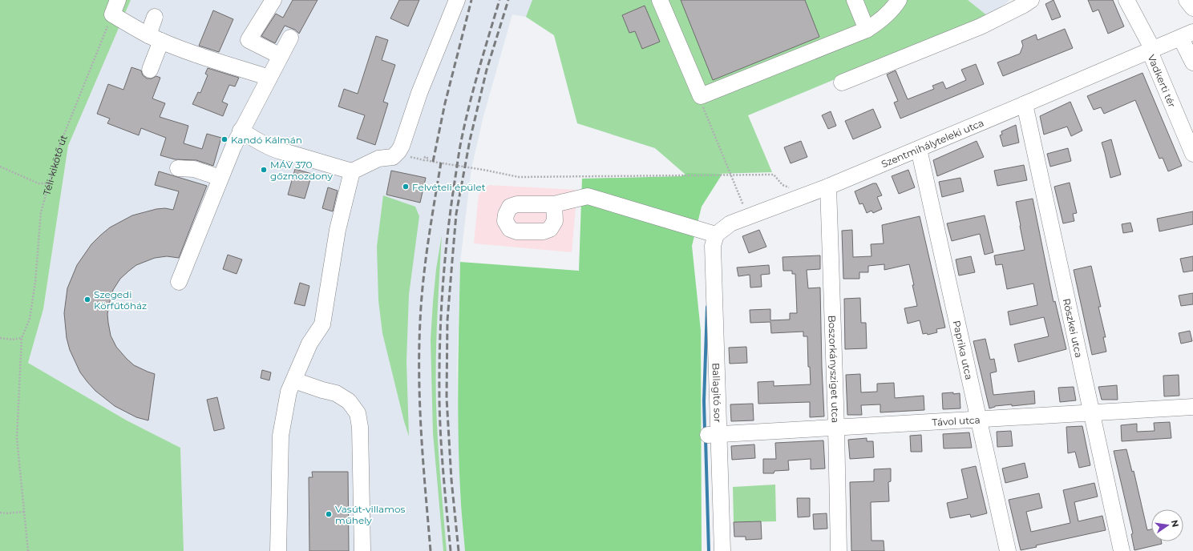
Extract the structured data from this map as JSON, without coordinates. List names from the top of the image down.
{
  "streets": {
    "street": [
      "Vadkerti tér",
      "Szentmihályteleki utca",
      "Röszkei utca",
      "Paprika utca",
      "Boszorkánysziget utca",
      "Ballagitó sor",
      "Távol utca"
    ],
    "path": ["Téli-kikötő út"]
  },
  "crossings": [
    ["Vadkerti tér", "Szentmihályteleki utca"],
    ["Szentmihályteleki utca", "Röszkei utca"],
    ["Szentmihályteleki utca", "Paprika utca"],
    ["Szentmihályteleki utca", "Boszorkánysziget utca"],
    ["Szentmihályteleki utca", "Ballagitó sor"],
    ["Röszkei utca", "Távol utca"],
    ["Paprika utca", "Távol utca"],
    ["Boszorkánysziget utca", "Távol utca"],
    ["Ballagitó sor", "Távol utca"]
  ],
  "places": [
    "Kandó Kálmán",
    "MÁV 370 gőzmozdony",
    "Felvételi épület",
    "Szegedi Körfűtőház",
    "Vasút-villamos műhely"
  ],
  "north": "right"
}
